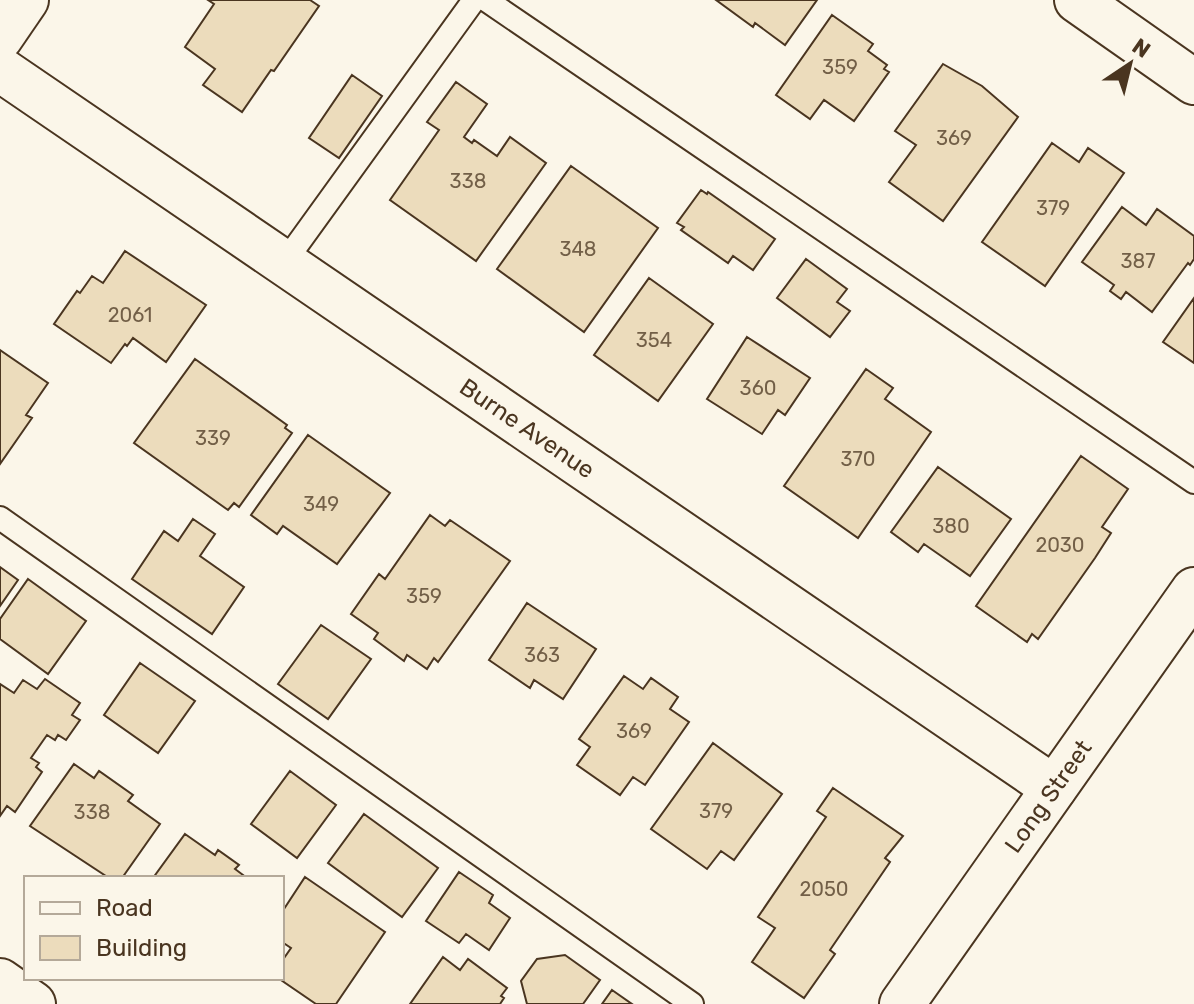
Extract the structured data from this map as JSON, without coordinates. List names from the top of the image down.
{
  "streets": {
    "street": ["Burne Avenue", "Long Street"]
  },
  "crossings": [
    ["Burne Avenue", "Long Street"]
  ],
  "house_numbers": [
    "359",
    "369",
    "338",
    "379",
    "348",
    "387",
    "2061",
    "354",
    "360",
    "339",
    "370",
    "349",
    "380",
    "2030",
    "359",
    "363",
    "369",
    "379",
    "338",
    "2050"
  ],
  "legend": ["Road", "Building"],
  "north": "top right"
}
